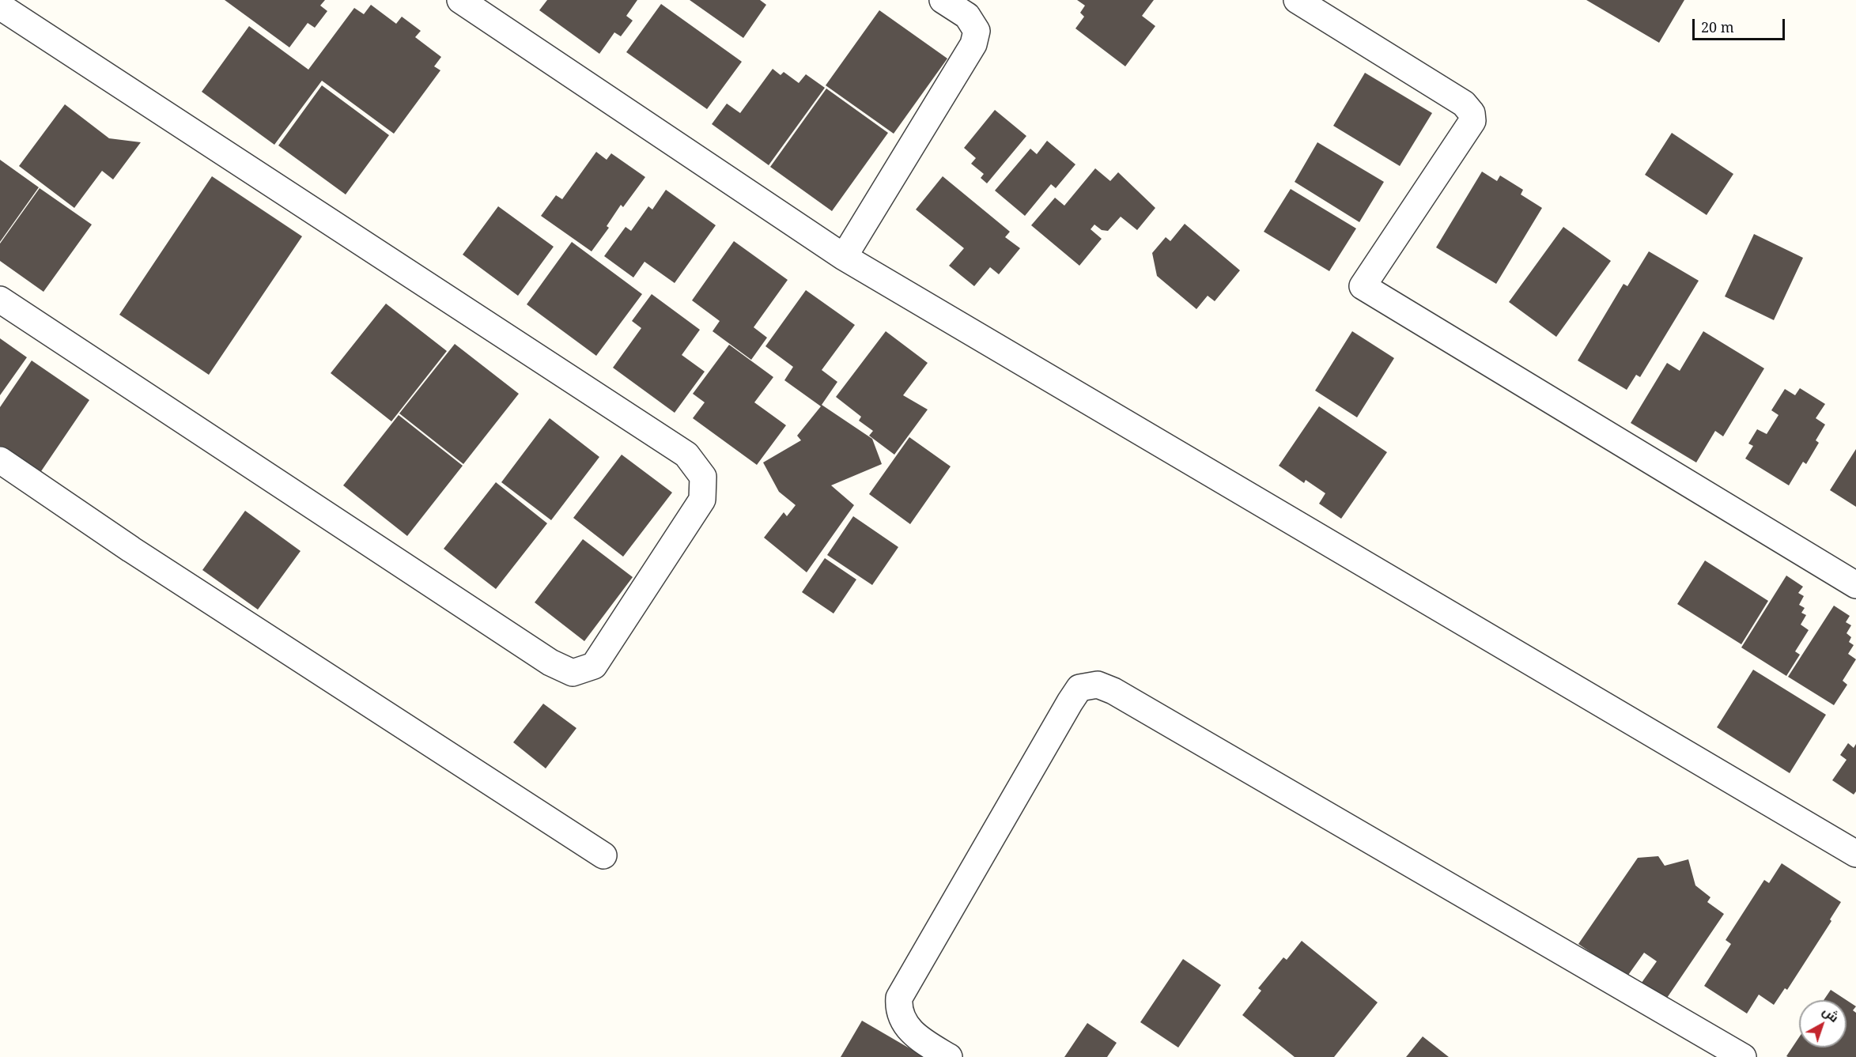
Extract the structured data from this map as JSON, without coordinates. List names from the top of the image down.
{
  "scale_bar": "20 m",
  "north": "top right"
}
